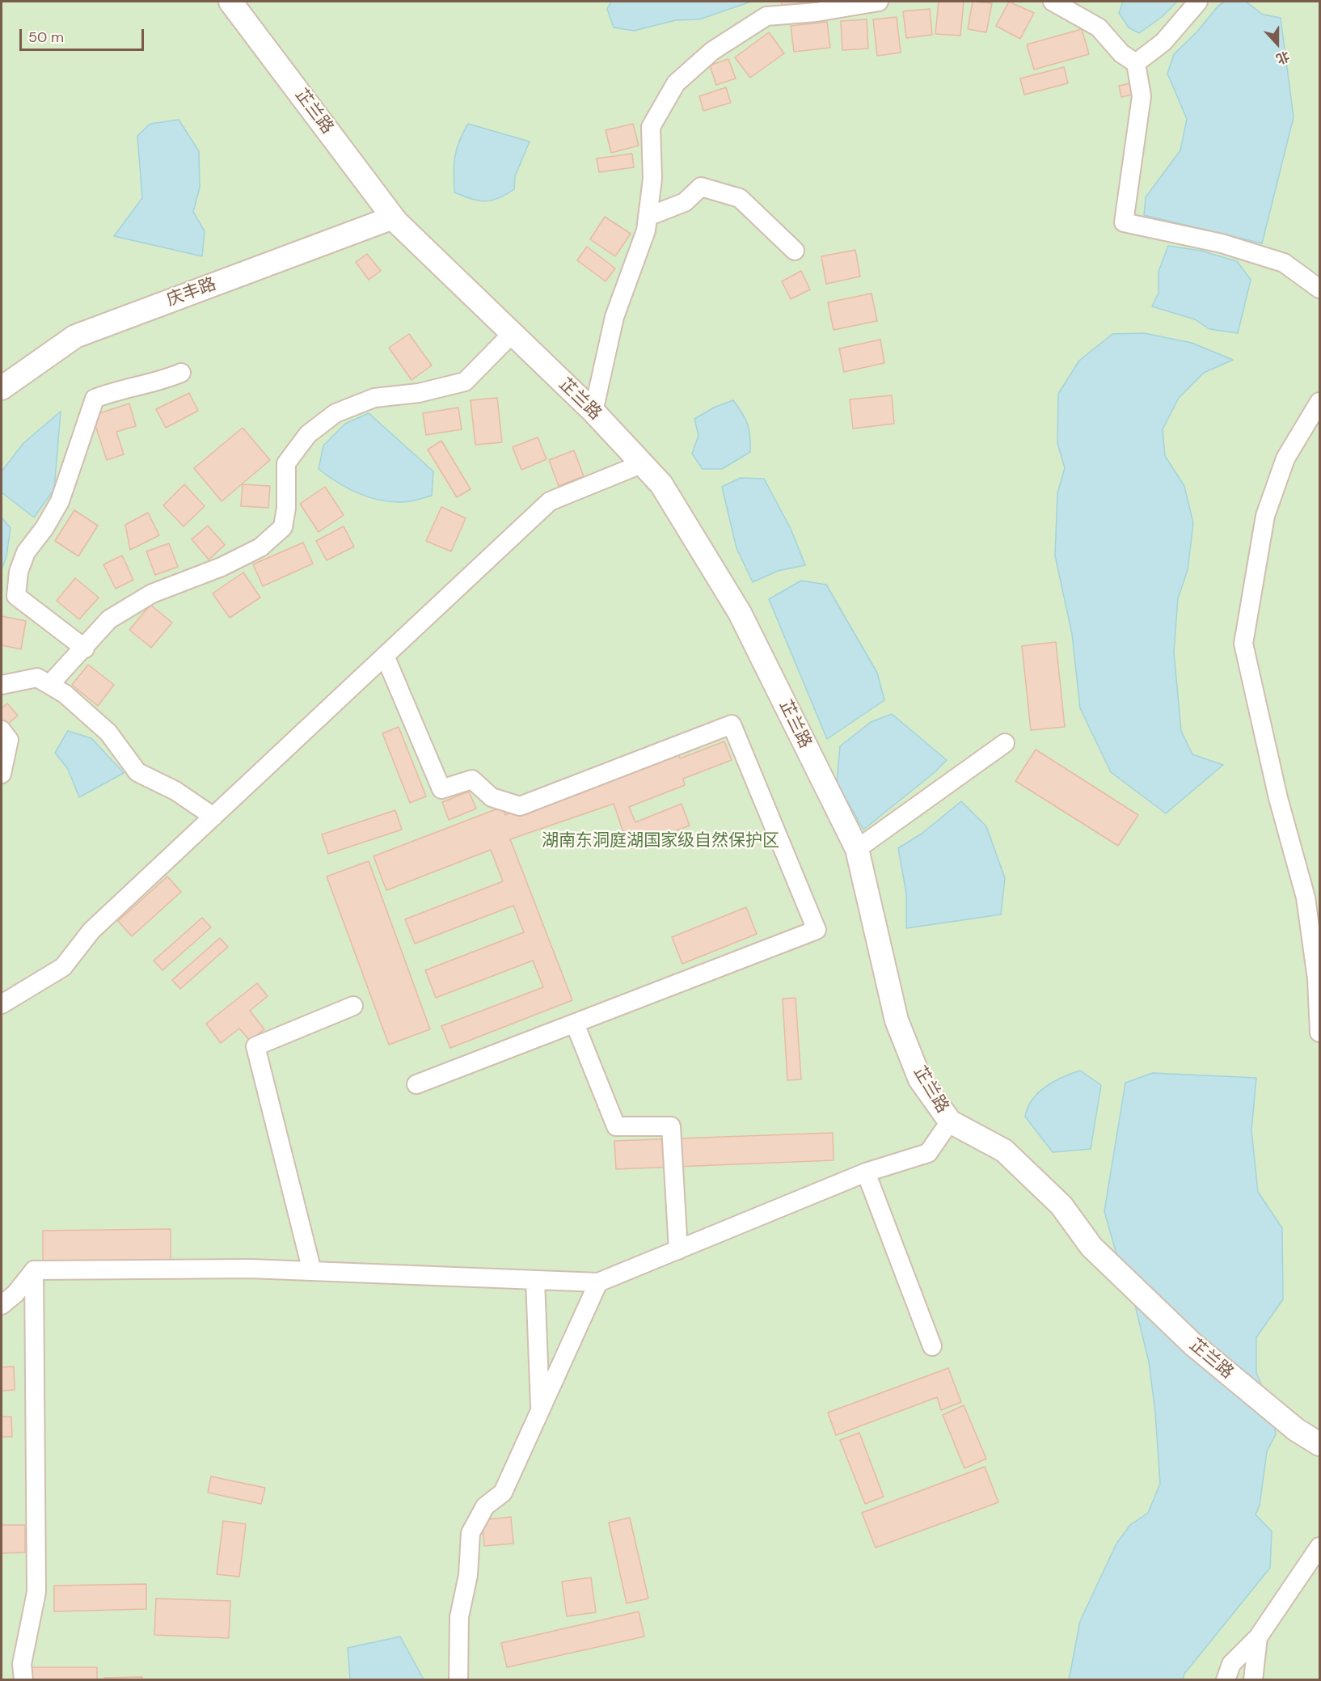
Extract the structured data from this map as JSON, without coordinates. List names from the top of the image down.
{
  "streets": {
    "street": ["芷兰路", "庆丰路"]
  },
  "crossings": [
    ["芷兰路", "庆丰路"]
  ],
  "parks": ["湖南东洞庭湖国家级自然保护区"],
  "scale_bar": "50 m",
  "north": "bottom"
}
